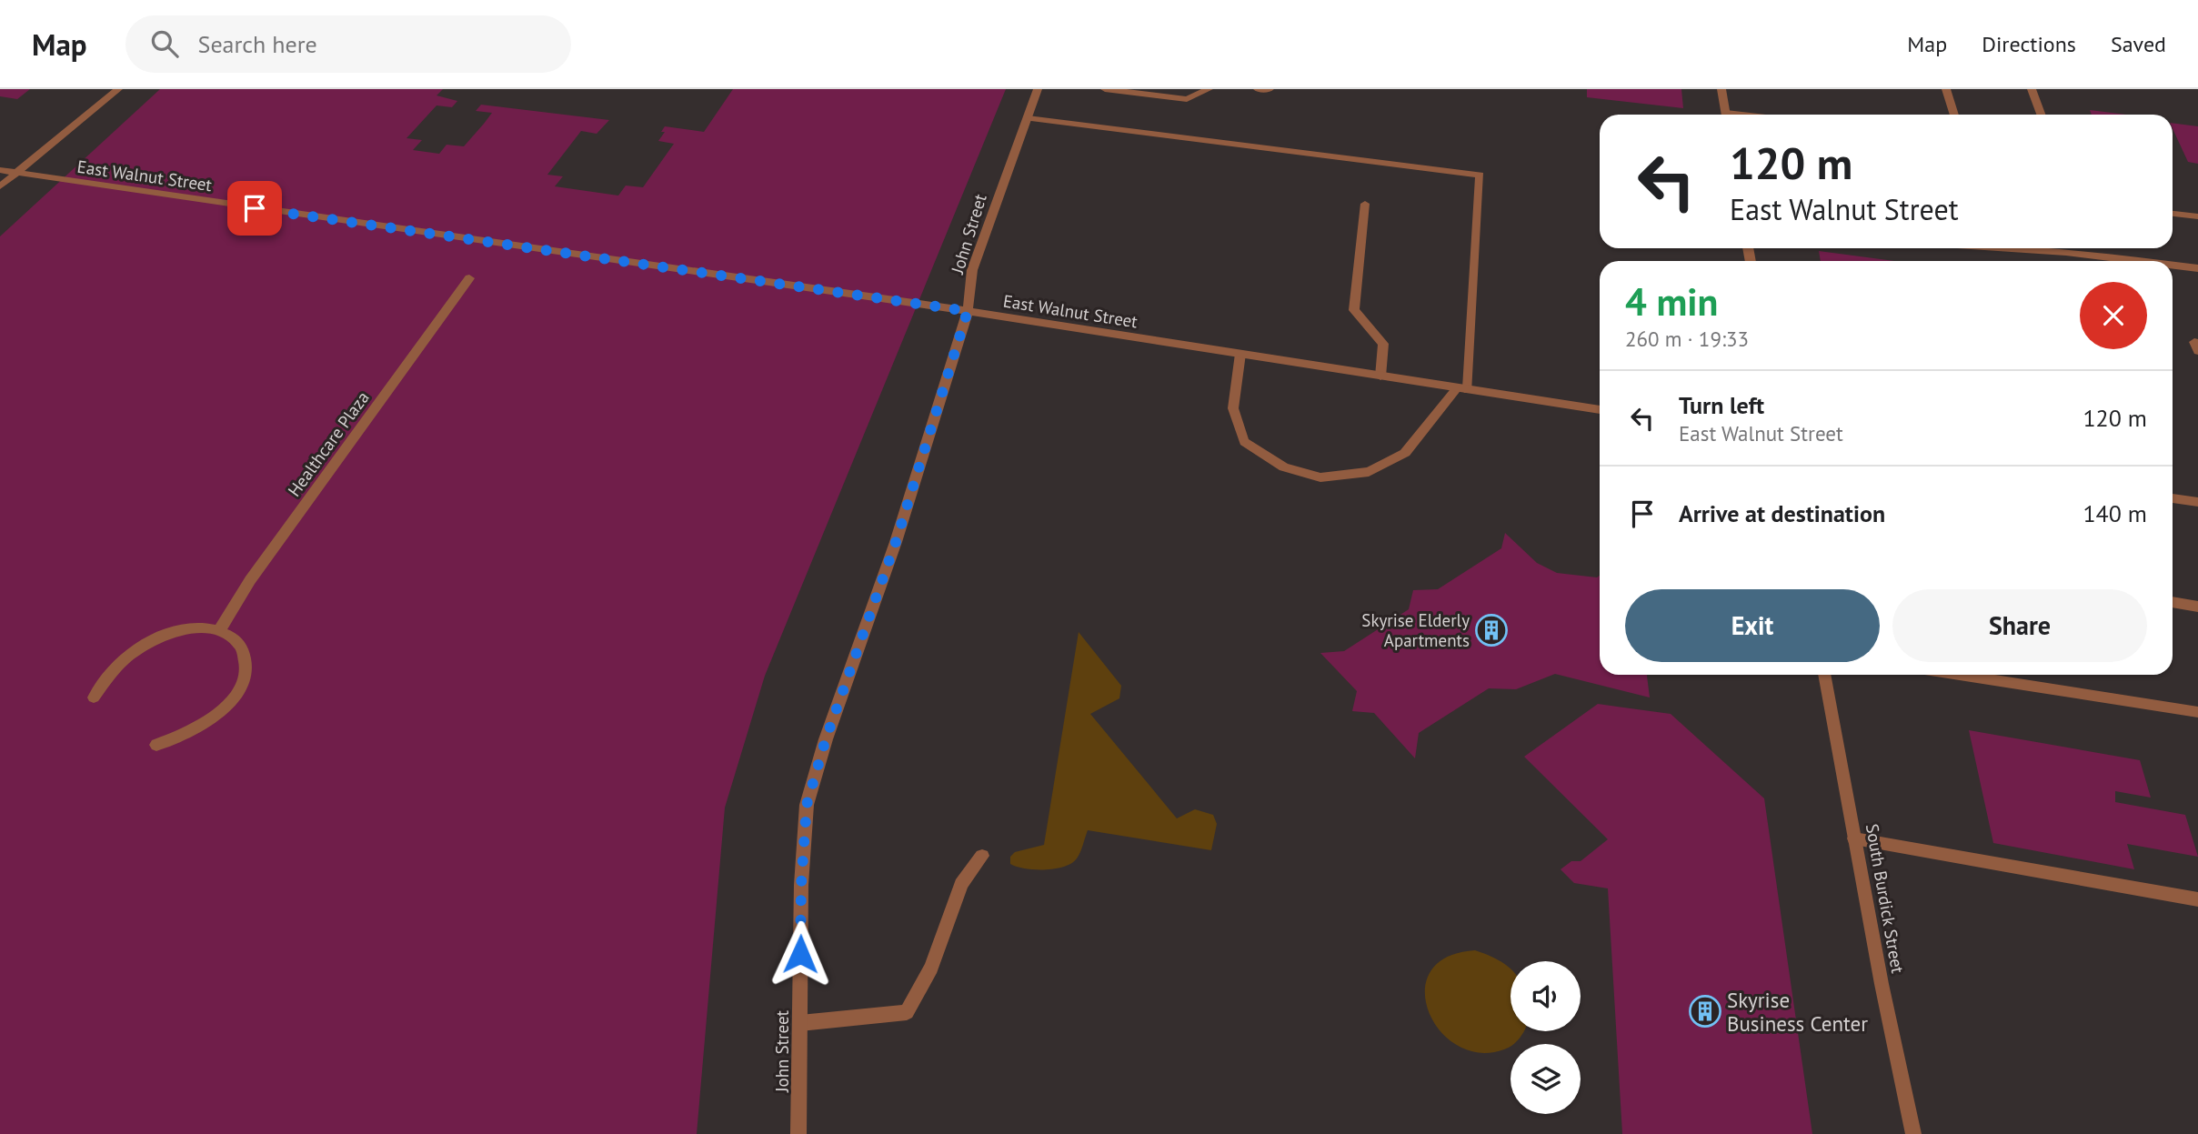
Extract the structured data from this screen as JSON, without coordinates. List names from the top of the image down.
{
  "streets": {
    "street": [
      "East Walnut Street",
      "John Street",
      "Healthcare Plaza",
      "South Burdick Street"
    ]
  },
  "crossings": [
    ["East Walnut Street", "John Street"]
  ],
  "places": {
    "building": ["Skyrise Elderly Apartments", "Skyrise Business Center"]
  },
  "page": {
    "header": "Map",
    "search": "Search here",
    "nav": ["Map", "Directions", "Saved"],
    "turn": ["120 m", "East Walnut Street"],
    "heading": ["4 min", "260 m · 19:33"],
    "list": [
      {
        "name": "Turn left",
        "note": "East Walnut Street",
        "value": "120 m"
      },
      {
        "name": "Arrive at destination",
        "value": "140 m"
      }
    ],
    "buttons": ["Exit", "Share"]
  }
}
